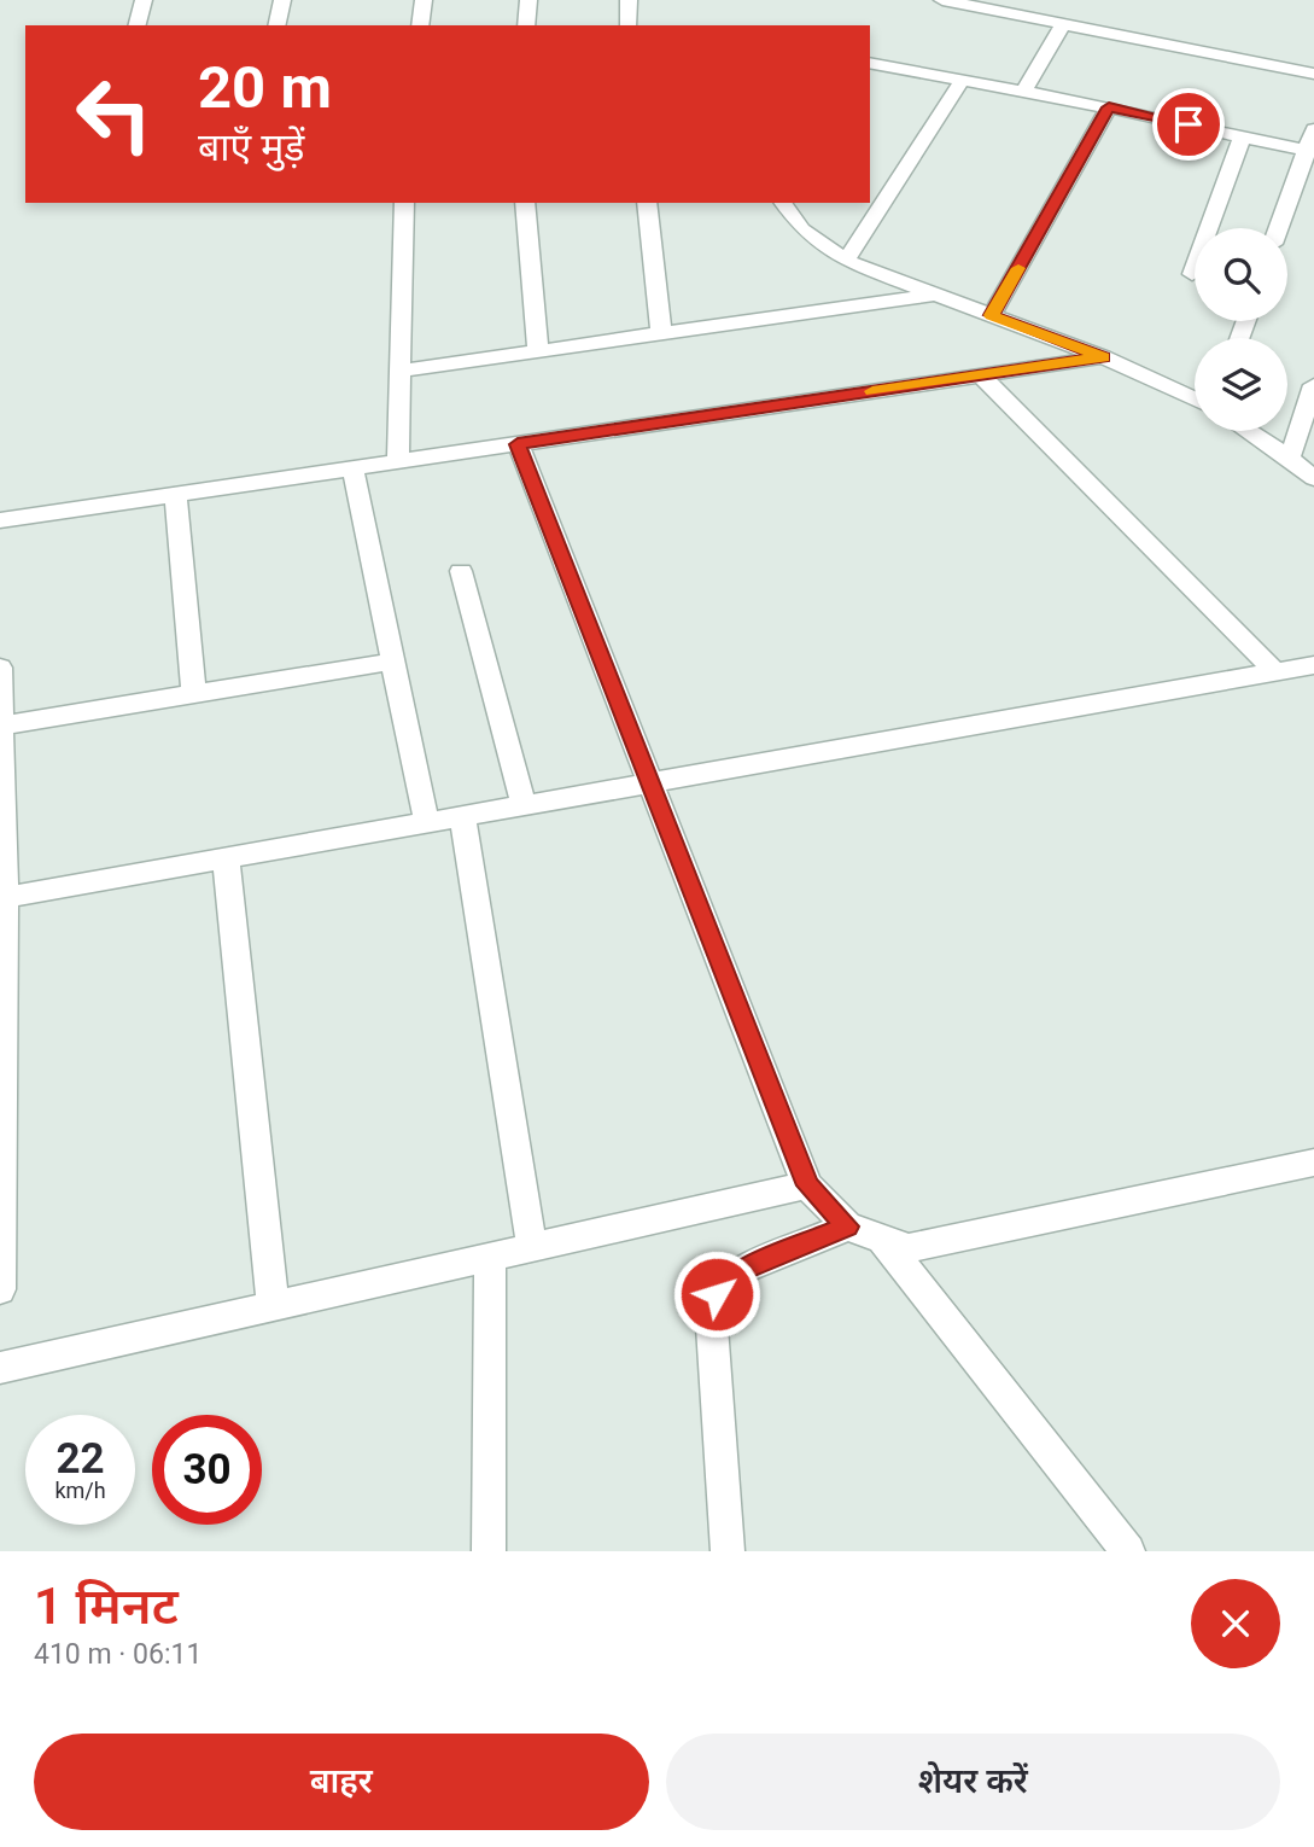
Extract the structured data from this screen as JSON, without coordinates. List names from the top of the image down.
{
  "page": {
    "turn": ["20 m", "बाएँ मुड़ें"],
    "speed": "22 km/h",
    "limit": "30",
    "heading": ["1 मिनट", "410 m · 06:11"],
    "buttons": ["बाहर", "शेयर करें"]
  }
}
